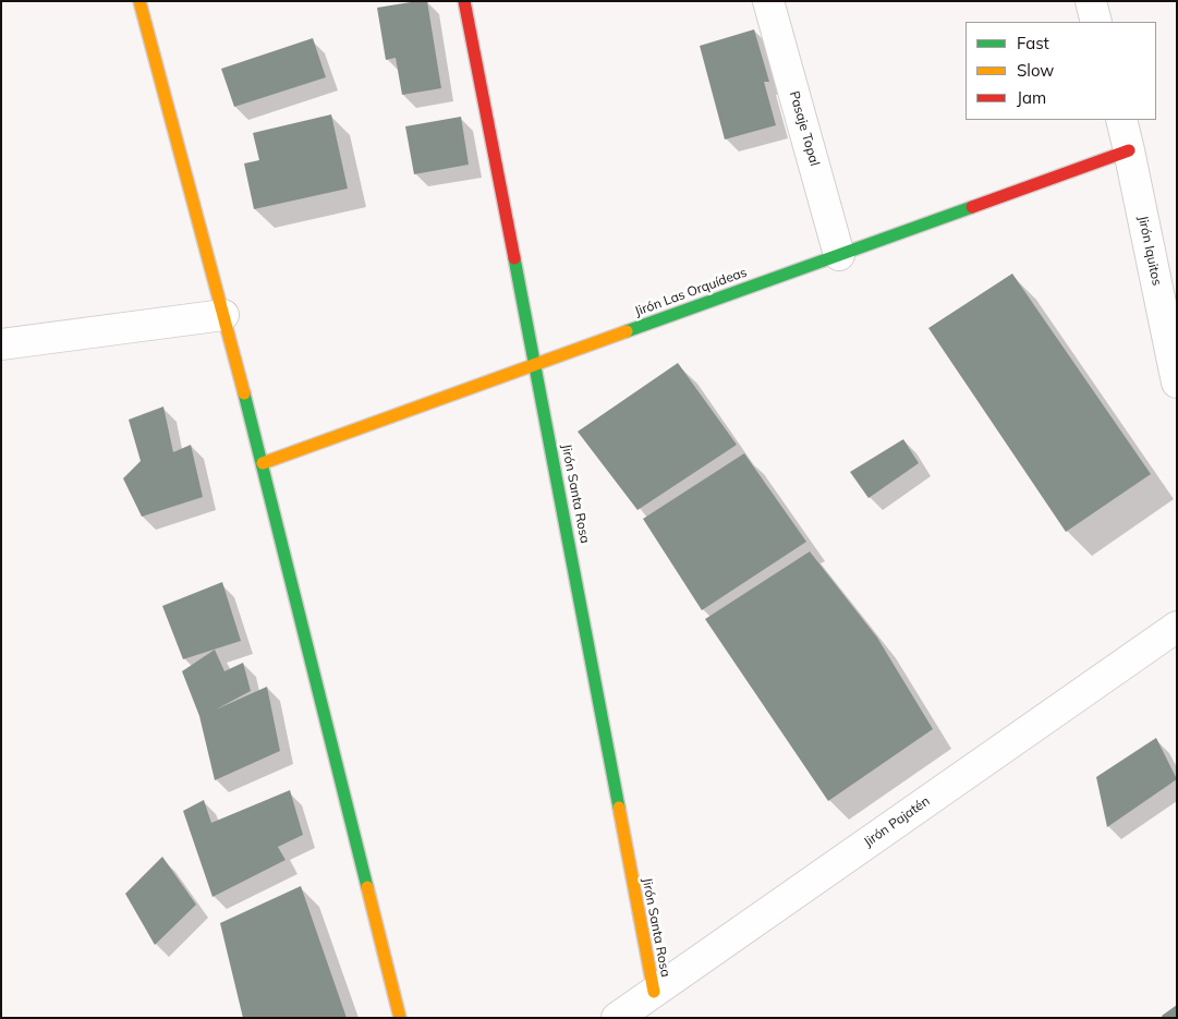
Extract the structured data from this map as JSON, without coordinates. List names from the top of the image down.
{
  "streets": {
    "main road": ["Jirón Las Orquídeas", "Jirón Santa Rosa"],
    "street": ["Pasaje Topal", "Jirón Iquitos", "Jirón Pajatén"]
  },
  "crossings": [
    ["Pasaje Topal", "Jirón Las Orquídeas"],
    ["Jirón Iquitos", "Jirón Las Orquídeas"],
    ["Jirón Las Orquídeas", "Jirón Santa Rosa"],
    ["Jirón Santa Rosa", "Jirón Pajatén"]
  ],
  "legend": ["Fast", "Slow", "Jam"]
}
